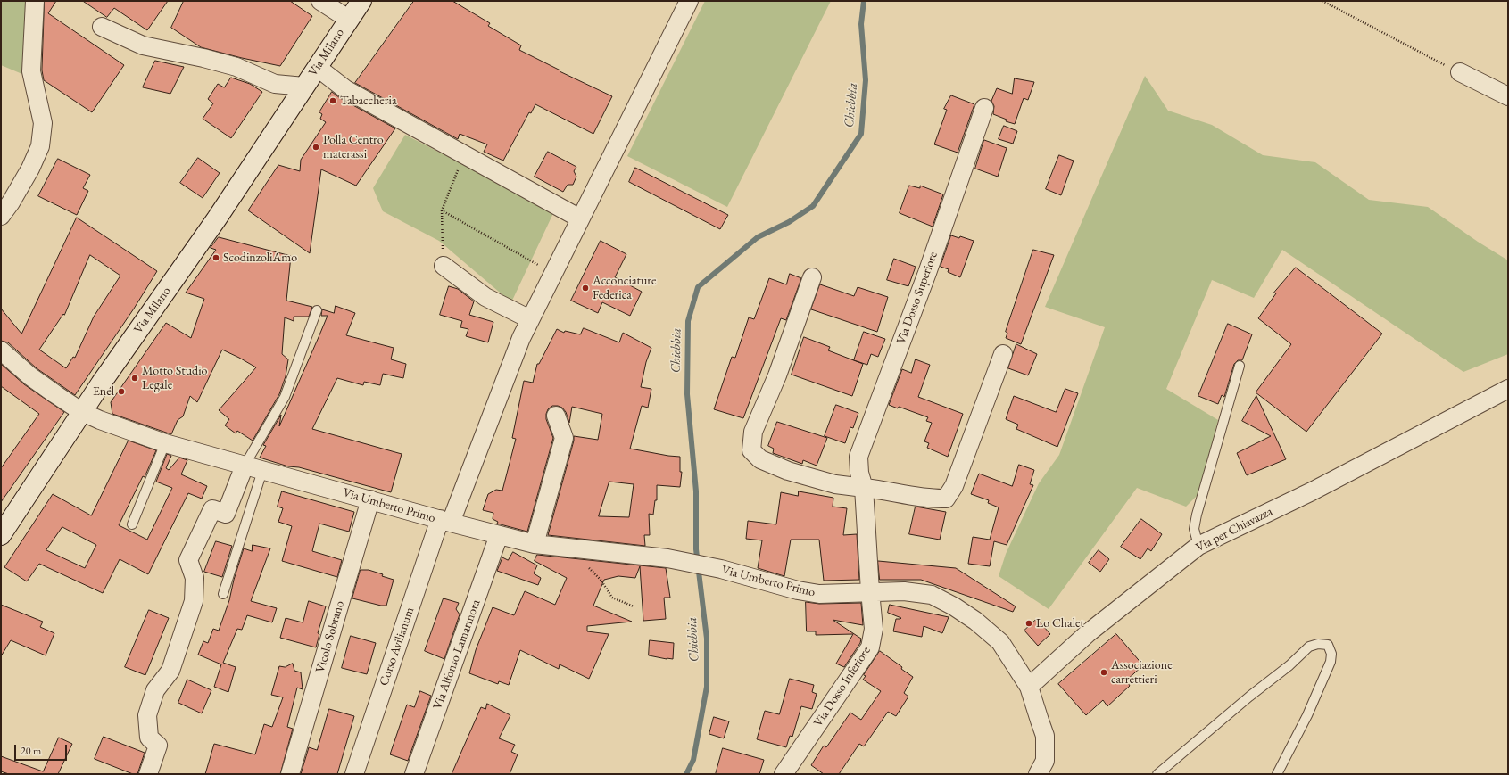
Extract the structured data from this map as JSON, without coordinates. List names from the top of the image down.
{
  "streets": {
    "main road": ["Via Milano"],
    "street": [
      "Via Dosso Superiore",
      "Via Umberto Primo",
      "Via per Chiavazza",
      "Vicolo Sobrano",
      "Corso Avilianum",
      "Via Alfonso Lamarmora",
      "Via Dosso Inferiore"
    ]
  },
  "crossings": [
    ["Via Milano", "Via Umberto Primo"],
    ["Via Dosso Superiore", "Via Umberto Primo"],
    ["Via Dosso Superiore", "Via Dosso Inferiore"],
    ["Via Umberto Primo", "Via per Chiavazza"],
    ["Via Umberto Primo", "Vicolo Sobrano"],
    ["Via Umberto Primo", "Corso Avilianum"],
    ["Via Umberto Primo", "Via Alfonso Lamarmora"],
    ["Via Umberto Primo", "Via Dosso Inferiore"]
  ],
  "water": ["Chiebbia"],
  "places": [
    "Tabaccheria",
    "Polla Centro materassi",
    "ScodinzoliAmo",
    "Acconciature Federica",
    "Motto Studio Legale",
    "Enel",
    "Lo Chalet",
    "Associazione carrettieri"
  ],
  "scale_bar": "20 m"
}
